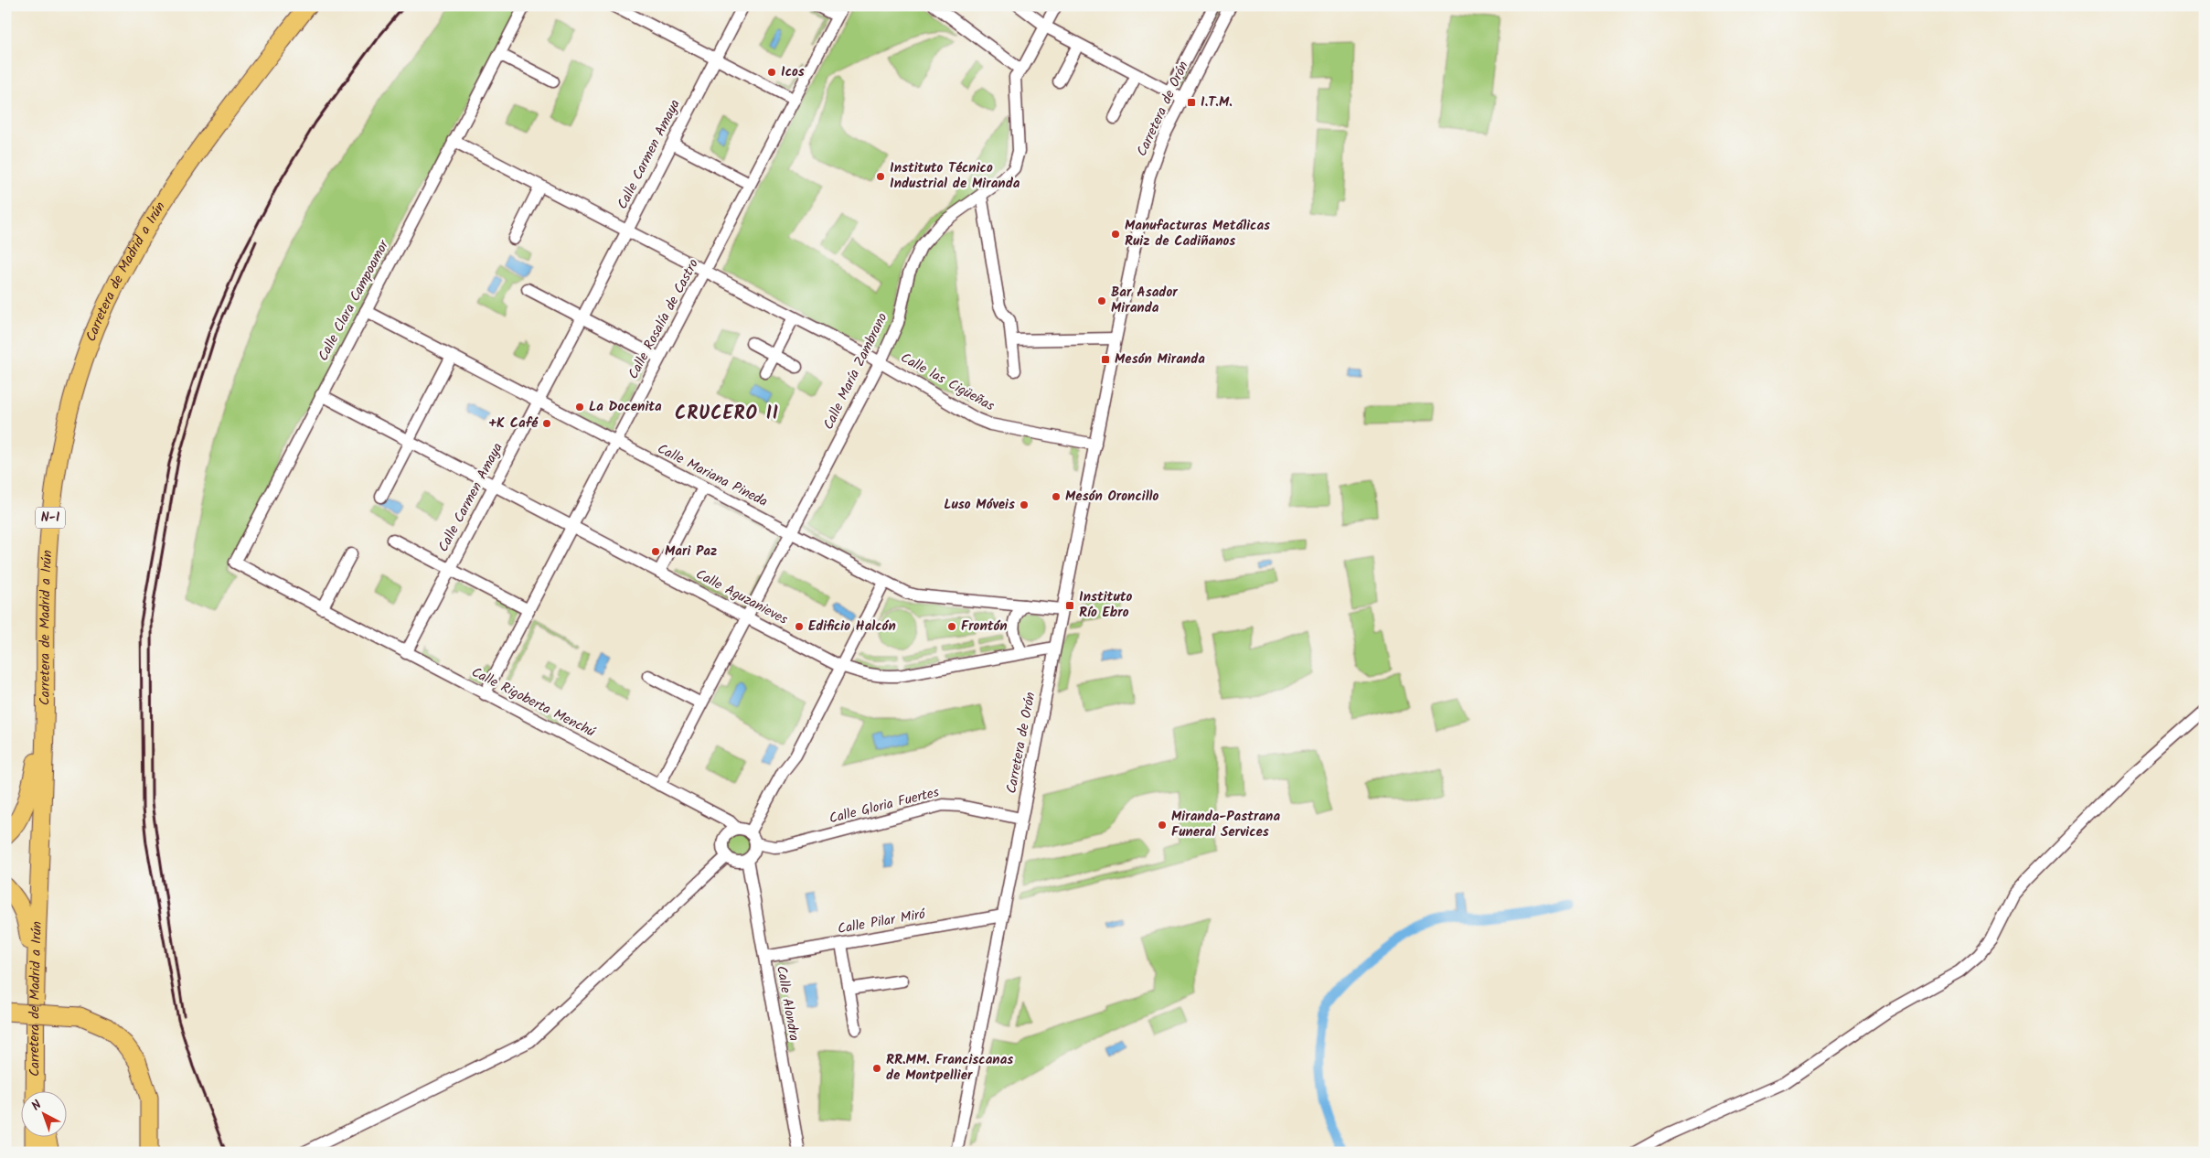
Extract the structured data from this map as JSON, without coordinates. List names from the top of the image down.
{
  "streets": {
    "highway": ["Carretera de Madrid a Irún", "N-I"],
    "street": [
      "Carretera de Orón",
      "Calle Carmen Amaya",
      "Calle Clara Campoamor",
      "Calle Rosalía de Castro",
      "Calle María Zambrano",
      "Calle las Cigüeñas",
      "Calle Mariana Pineda",
      "Calle Aguzanieves",
      "Calle Rigoberta Menchú",
      "Calle Gloria Fuertes",
      "Calle Pilar Miró",
      "Calle Alondra"
    ]
  },
  "crossings": [
    ["Carretera de Orón", "Calle las Cigüeñas"],
    ["Carretera de Orón", "Calle Mariana Pineda"],
    ["Carretera de Orón", "Calle Aguzanieves"],
    ["Carretera de Orón", "Calle Gloria Fuertes"],
    ["Carretera de Orón", "Calle Pilar Miró"],
    ["Calle Carmen Amaya", "Calle las Cigüeñas"],
    ["Calle Carmen Amaya", "Calle Mariana Pineda"],
    ["Calle Carmen Amaya", "Calle Aguzanieves"],
    ["Calle Carmen Amaya", "Calle Rigoberta Menchú"],
    ["Calle Clara Campoamor", "Calle las Cigüeñas"],
    ["Calle Clara Campoamor", "Calle Mariana Pineda"],
    ["Calle Clara Campoamor", "Calle Aguzanieves"],
    ["Calle Clara Campoamor", "Calle Rigoberta Menchú"],
    ["Calle Rosalía de Castro", "Calle las Cigüeñas"],
    ["Calle Rosalía de Castro", "Calle Mariana Pineda"],
    ["Calle Rosalía de Castro", "Calle Aguzanieves"],
    ["Calle Rosalía de Castro", "Calle Rigoberta Menchú"],
    ["Calle María Zambrano", "Calle las Cigüeñas"],
    ["Calle María Zambrano", "Calle Mariana Pineda"],
    ["Calle María Zambrano", "Calle Aguzanieves"],
    ["Calle María Zambrano", "Calle Rigoberta Menchú"],
    ["Calle Rigoberta Menchú", "Calle Gloria Fuertes"],
    ["Calle Rigoberta Menchú", "Calle Alondra"],
    ["Calle Gloria Fuertes", "Calle Alondra"],
    ["Calle Pilar Miró", "Calle Alondra"]
  ],
  "districts": ["CRUCERO II"],
  "places": {
    "other": [
      "Icos",
      "Instituto Técnico Industrial de Miranda",
      "Manufacturas Metálicas Ruiz de Cadiñanos",
      "Bar Asador Miranda",
      "La Docenita",
      "+K Café",
      "Mesón Oroncillo",
      "Luso Móveis",
      "Mari Paz",
      "Edificio Halcón",
      "Frontón",
      "Miranda-Pastrana Funeral Services",
      "RR.MM. Franciscanas de Montpellier"
    ],
    "transit": ["I.T.M.", "Mesón Miranda", "Instituto Río Ebro"]
  },
  "north": "top left"
}
